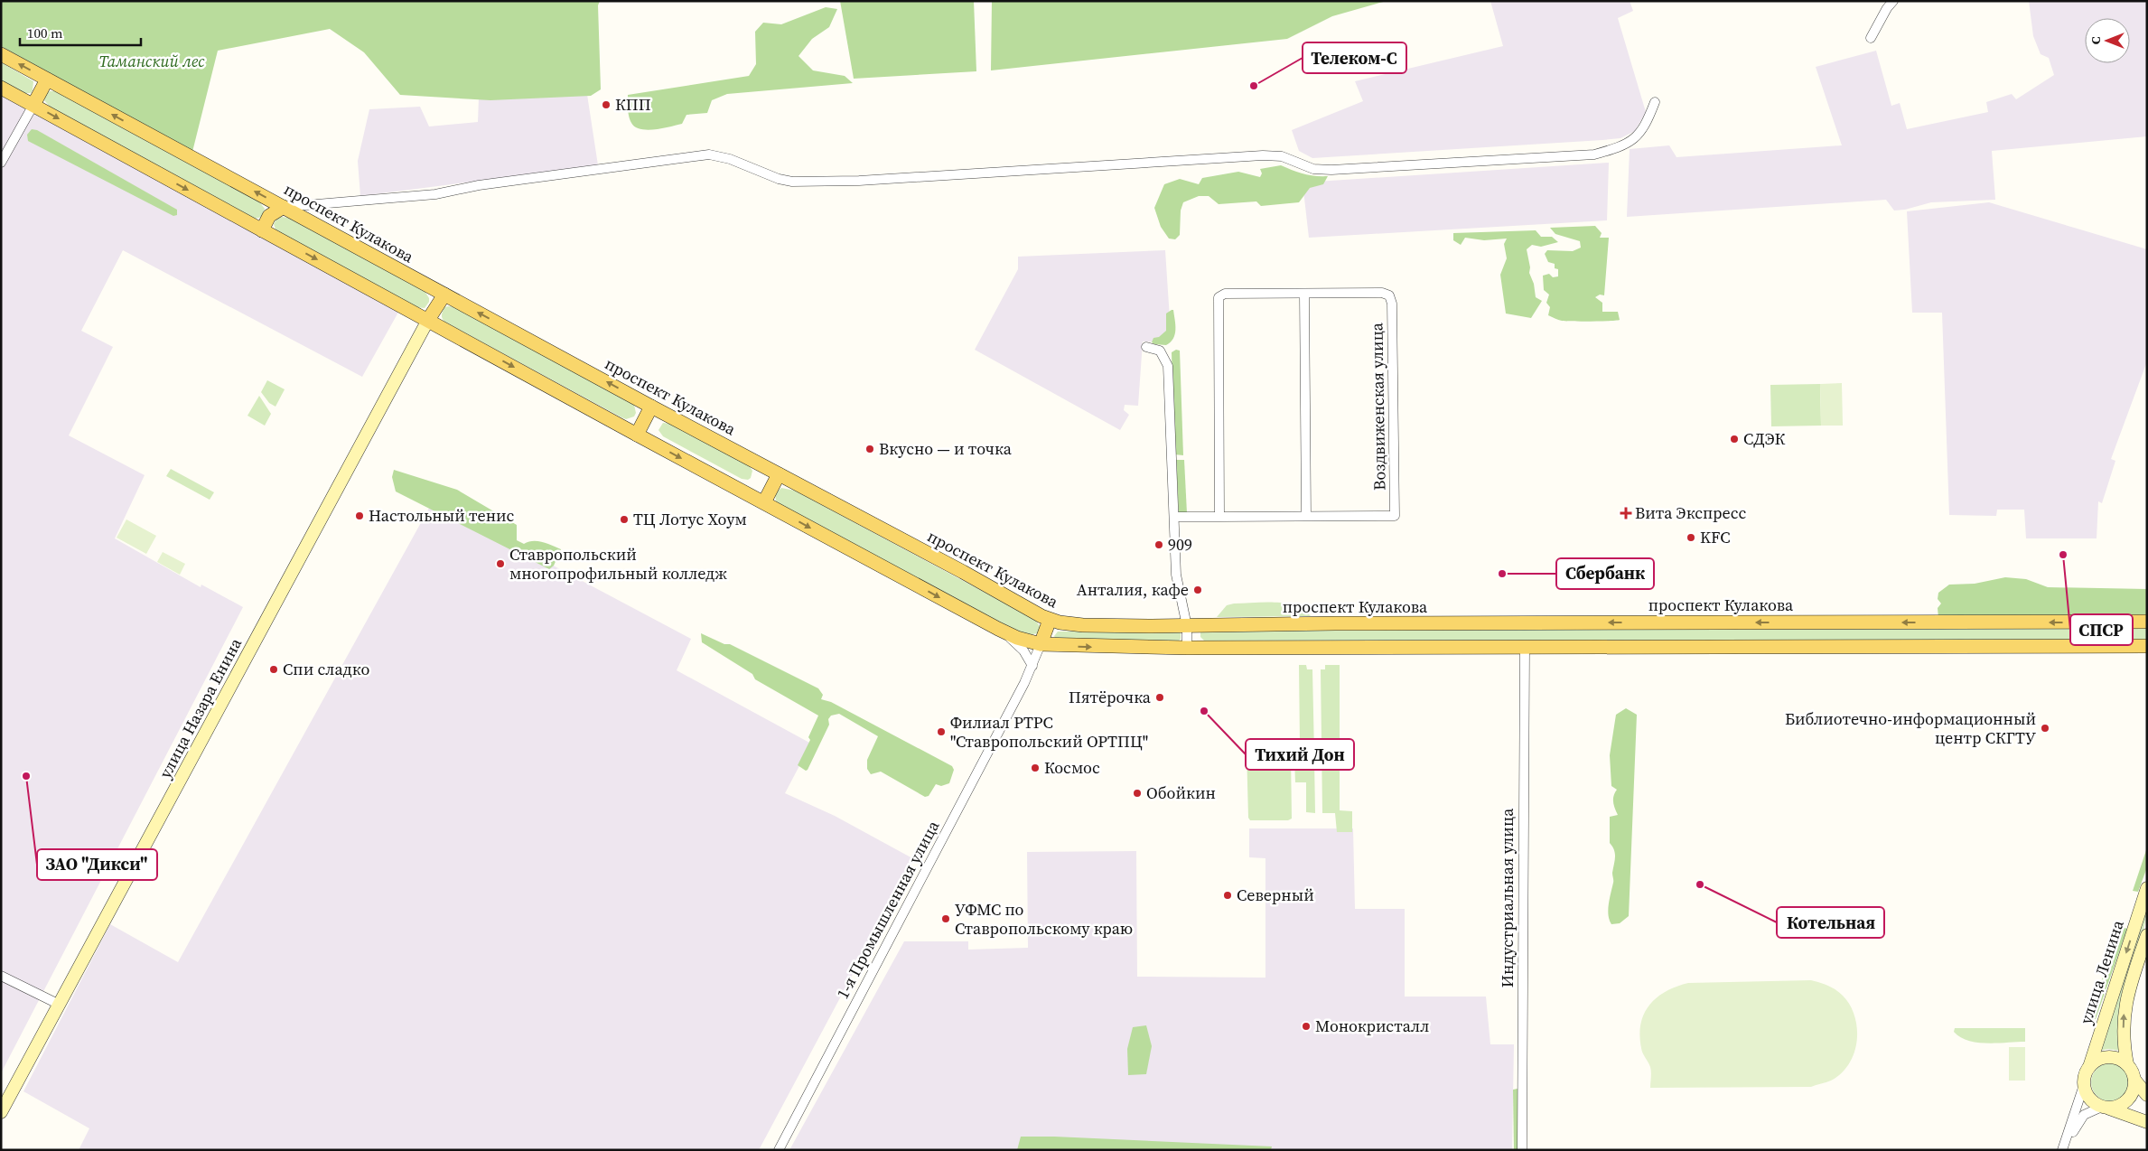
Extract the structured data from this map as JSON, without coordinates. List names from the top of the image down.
{
  "streets": {
    "main road": ["проспект Кулакова", "улица Назара Енина", "улица Ленина"],
    "street": ["Воздвиженская улица", "Индустриальная улица", "1-я Промышленная улица"]
  },
  "parks": ["Таманский лес"],
  "places": {
    "other": [
      "Телеком-С",
      "КПП",
      "СДЭК",
      "Вкусно — и точка",
      "Настольный тенис",
      "ТЦ Лотус Хоум",
      "KFC",
      "909",
      "СПСР",
      "Ставропольский многопрофильный колледж",
      "Сбербанк",
      "Анталия, кафе",
      "Спи сладко",
      "Пятёрочка",
      "Тихий Дон",
      "Библиотечно-информационный центр СКГТУ",
      "Филиал РТРС \"Ставропольский ОРТПЦ\"",
      "Космос",
      "ЗАО \"Дикси\"",
      "Обойкин",
      "Котельная",
      "Северный",
      "УФМС по Ставропольскому краю",
      "Монокристалл"
    ],
    "health": ["Вита Экспресс"]
  },
  "scale_bar": "100 m",
  "north": "left"
}
